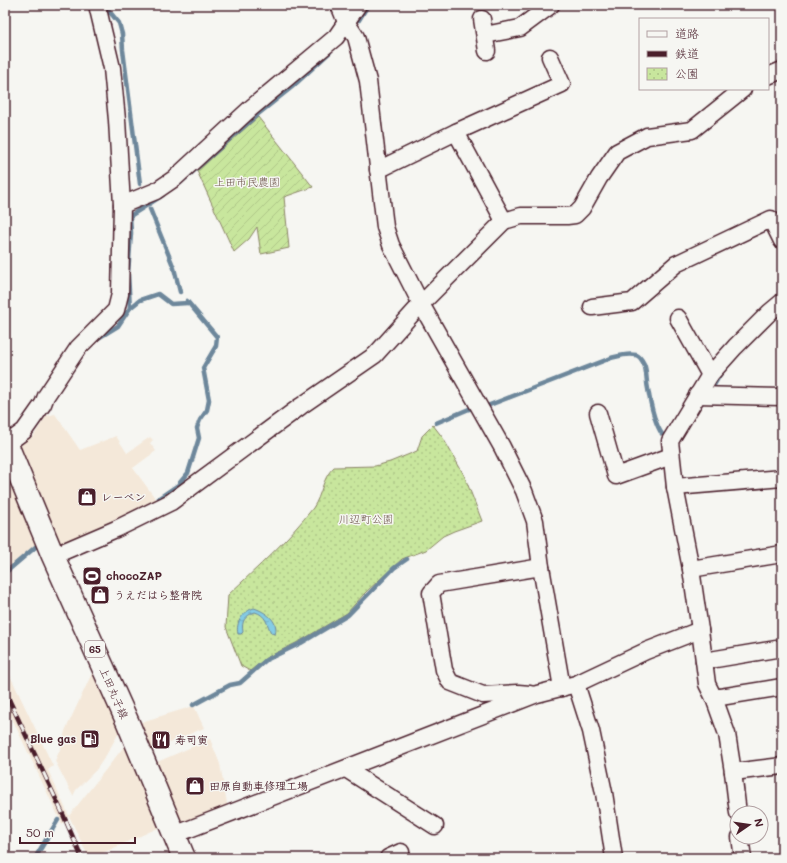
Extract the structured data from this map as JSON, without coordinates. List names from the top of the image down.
{
  "streets": {
    "main road": ["65", "上田丸子線"]
  },
  "parks": ["上田市民農園", "川辺町公園"],
  "places": {
    "shop": ["レーベン", "うえだはら整骨院", "田原自動車修理工場"],
    "sports": ["chocoZAP"],
    "fuel station": ["Blue gas"],
    "restaurant": ["寿司寅"]
  },
  "legend": ["道路", "鉄道", "公園"],
  "scale_bar": "50 m",
  "north": "right"
}
